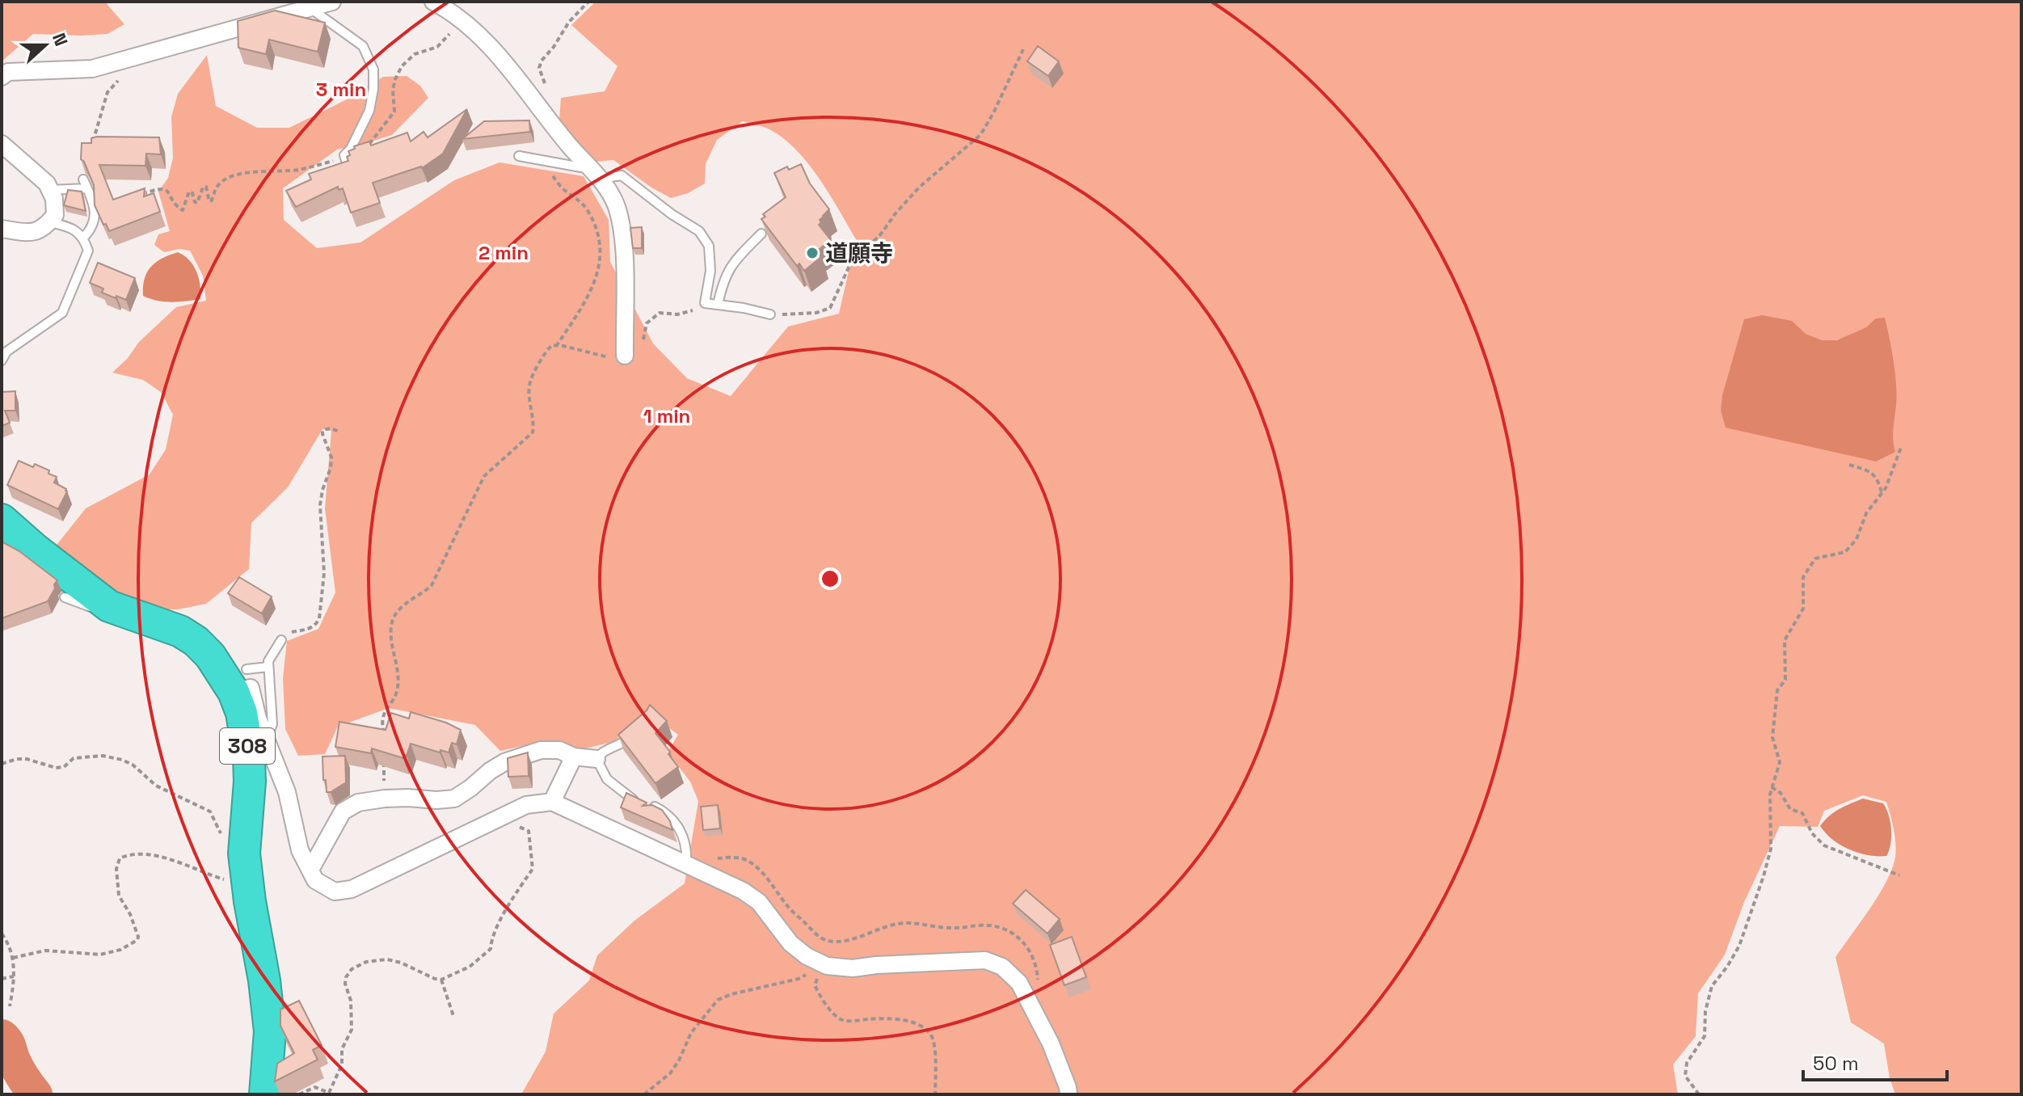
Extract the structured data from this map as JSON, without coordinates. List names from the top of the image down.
{
  "streets": {
    "highway": ["308"]
  },
  "places": ["道願寺"],
  "scale_bar": "50 m",
  "north": "right",
  "rings": ["3 min", "2 min", "1 min"]
}
